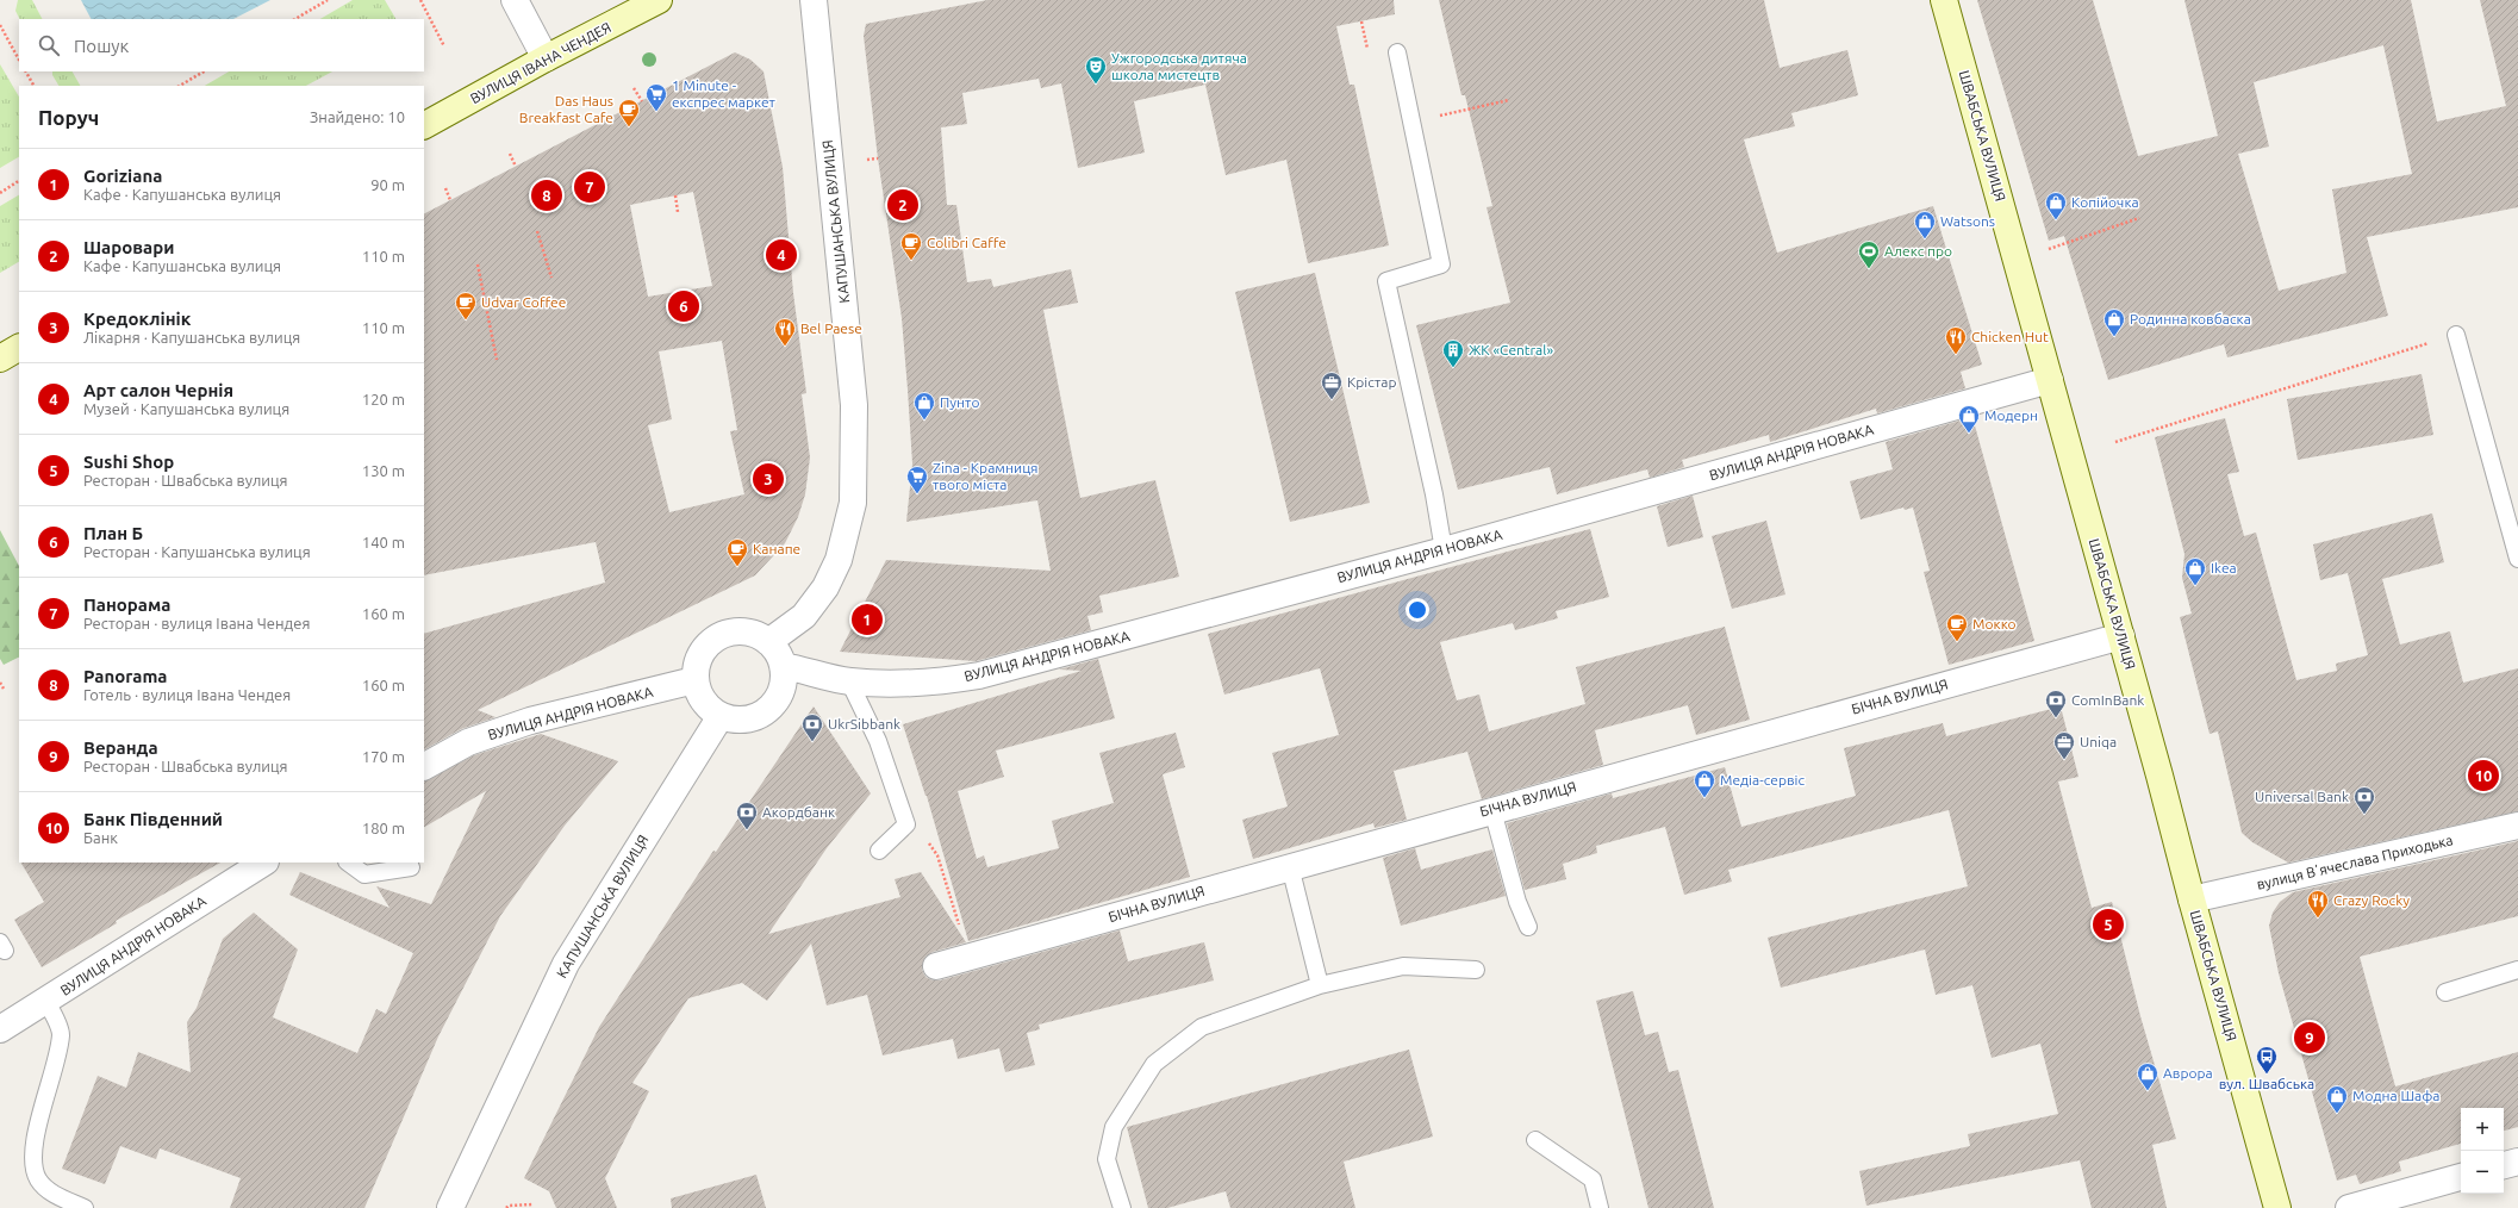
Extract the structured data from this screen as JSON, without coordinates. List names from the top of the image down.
{
  "streets": {
    "street": [
      "ВУЛИЦЯ ІВАНА ЧЕНДЕЯ",
      "ШВАБСЬКА ВУЛИЦЯ",
      "КАПУШАНСЬКА ВУЛИЦЯ",
      "ВУЛИЦЯ АНДРІЯ НОВАКА",
      "БІЧНА ВУЛИЦЯ",
      "вулиця Вʼячеслава Приходька"
    ]
  },
  "crossings": [
    ["ШВАБСЬКА ВУЛИЦЯ", "ВУЛИЦЯ АНДРІЯ НОВАКА"],
    ["ШВАБСЬКА ВУЛИЦЯ", "БІЧНА ВУЛИЦЯ"],
    ["ШВАБСЬКА ВУЛИЦЯ", "вулиця Вʼячеслава Приходька"],
    ["КАПУШАНСЬКА ВУЛИЦЯ", "ВУЛИЦЯ АНДРІЯ НОВАКА"]
  ],
  "places": {
    "theatre": ["Ужгородська дитяча школа мистецтв"],
    "supermarket": ["1 Minute - експрес маркет", "Zina - Крамниця твого міста"],
    "cafe": [
      "Das Haus Breakfast Cafe",
      "Colibri Caffe",
      "Udvar Coffee",
      "Канапе",
      "Мокко"
    ],
    "shop": [
      "Копійочка",
      "Watsons",
      "Родинна ковбаска",
      "Пунто",
      "Модерн",
      "Ikea",
      "Медіа-сервіс",
      "Аврора",
      "Модна Шафа"
    ],
    "sports": ["Алекс про"],
    "restaurant": ["Bel Paese", "Chicken Hut", "Crazy Rocky"],
    "building": ["ЖК «Central»"],
    "office": ["Крістар", "Uniqa"],
    "bank": [
      "ComInBank",
      "UkrSibbank",
      "Universal Bank",
      "Акордбанк"
    ],
    "bus stop": ["вул. Швабська"]
  },
  "page": {
    "search": "Пошук",
    "heading": ["Поруч", "Знайдено: 10"],
    "list": [
      {
        "mark": "1",
        "name": "Goriziana",
        "note": "Кафе · Капушанська вулиця",
        "value": "90 m"
      },
      {
        "mark": "2",
        "name": "Шаровари",
        "note": "Кафе · Капушанська вулиця",
        "value": "110 m"
      },
      {
        "mark": "3",
        "name": "Кредоклінік",
        "note": "Лікарня · Капушанська вулиця",
        "value": "110 m"
      },
      {
        "mark": "4",
        "name": "Арт салон Чернія",
        "note": "Музей · Капушанська вулиця",
        "value": "120 m"
      },
      {
        "mark": "5",
        "name": "Sushi Shop",
        "note": "Ресторан · Швабська вулиця",
        "value": "130 m"
      },
      {
        "mark": "6",
        "name": "План Б",
        "note": "Ресторан · Капушанська вулиця",
        "value": "140 m"
      },
      {
        "mark": "7",
        "name": "Панорама",
        "note": "Ресторан · вулиця Івана Чендея",
        "value": "160 m"
      },
      {
        "mark": "8",
        "name": "Panorama",
        "note": "Готель · вулиця Івана Чендея",
        "value": "160 m"
      },
      {
        "mark": "9",
        "name": "Веранда",
        "note": "Ресторан · Швабська вулиця",
        "value": "170 m"
      },
      {
        "mark": "10",
        "name": "Банк Південний",
        "note": "Банк",
        "value": "180 m"
      }
    ],
    "pins": [
      "7",
      "8",
      "2",
      "4",
      "6",
      "3",
      "1",
      "10",
      "5",
      "9"
    ],
    "map_buttons": ["+", "−"]
  }
}
